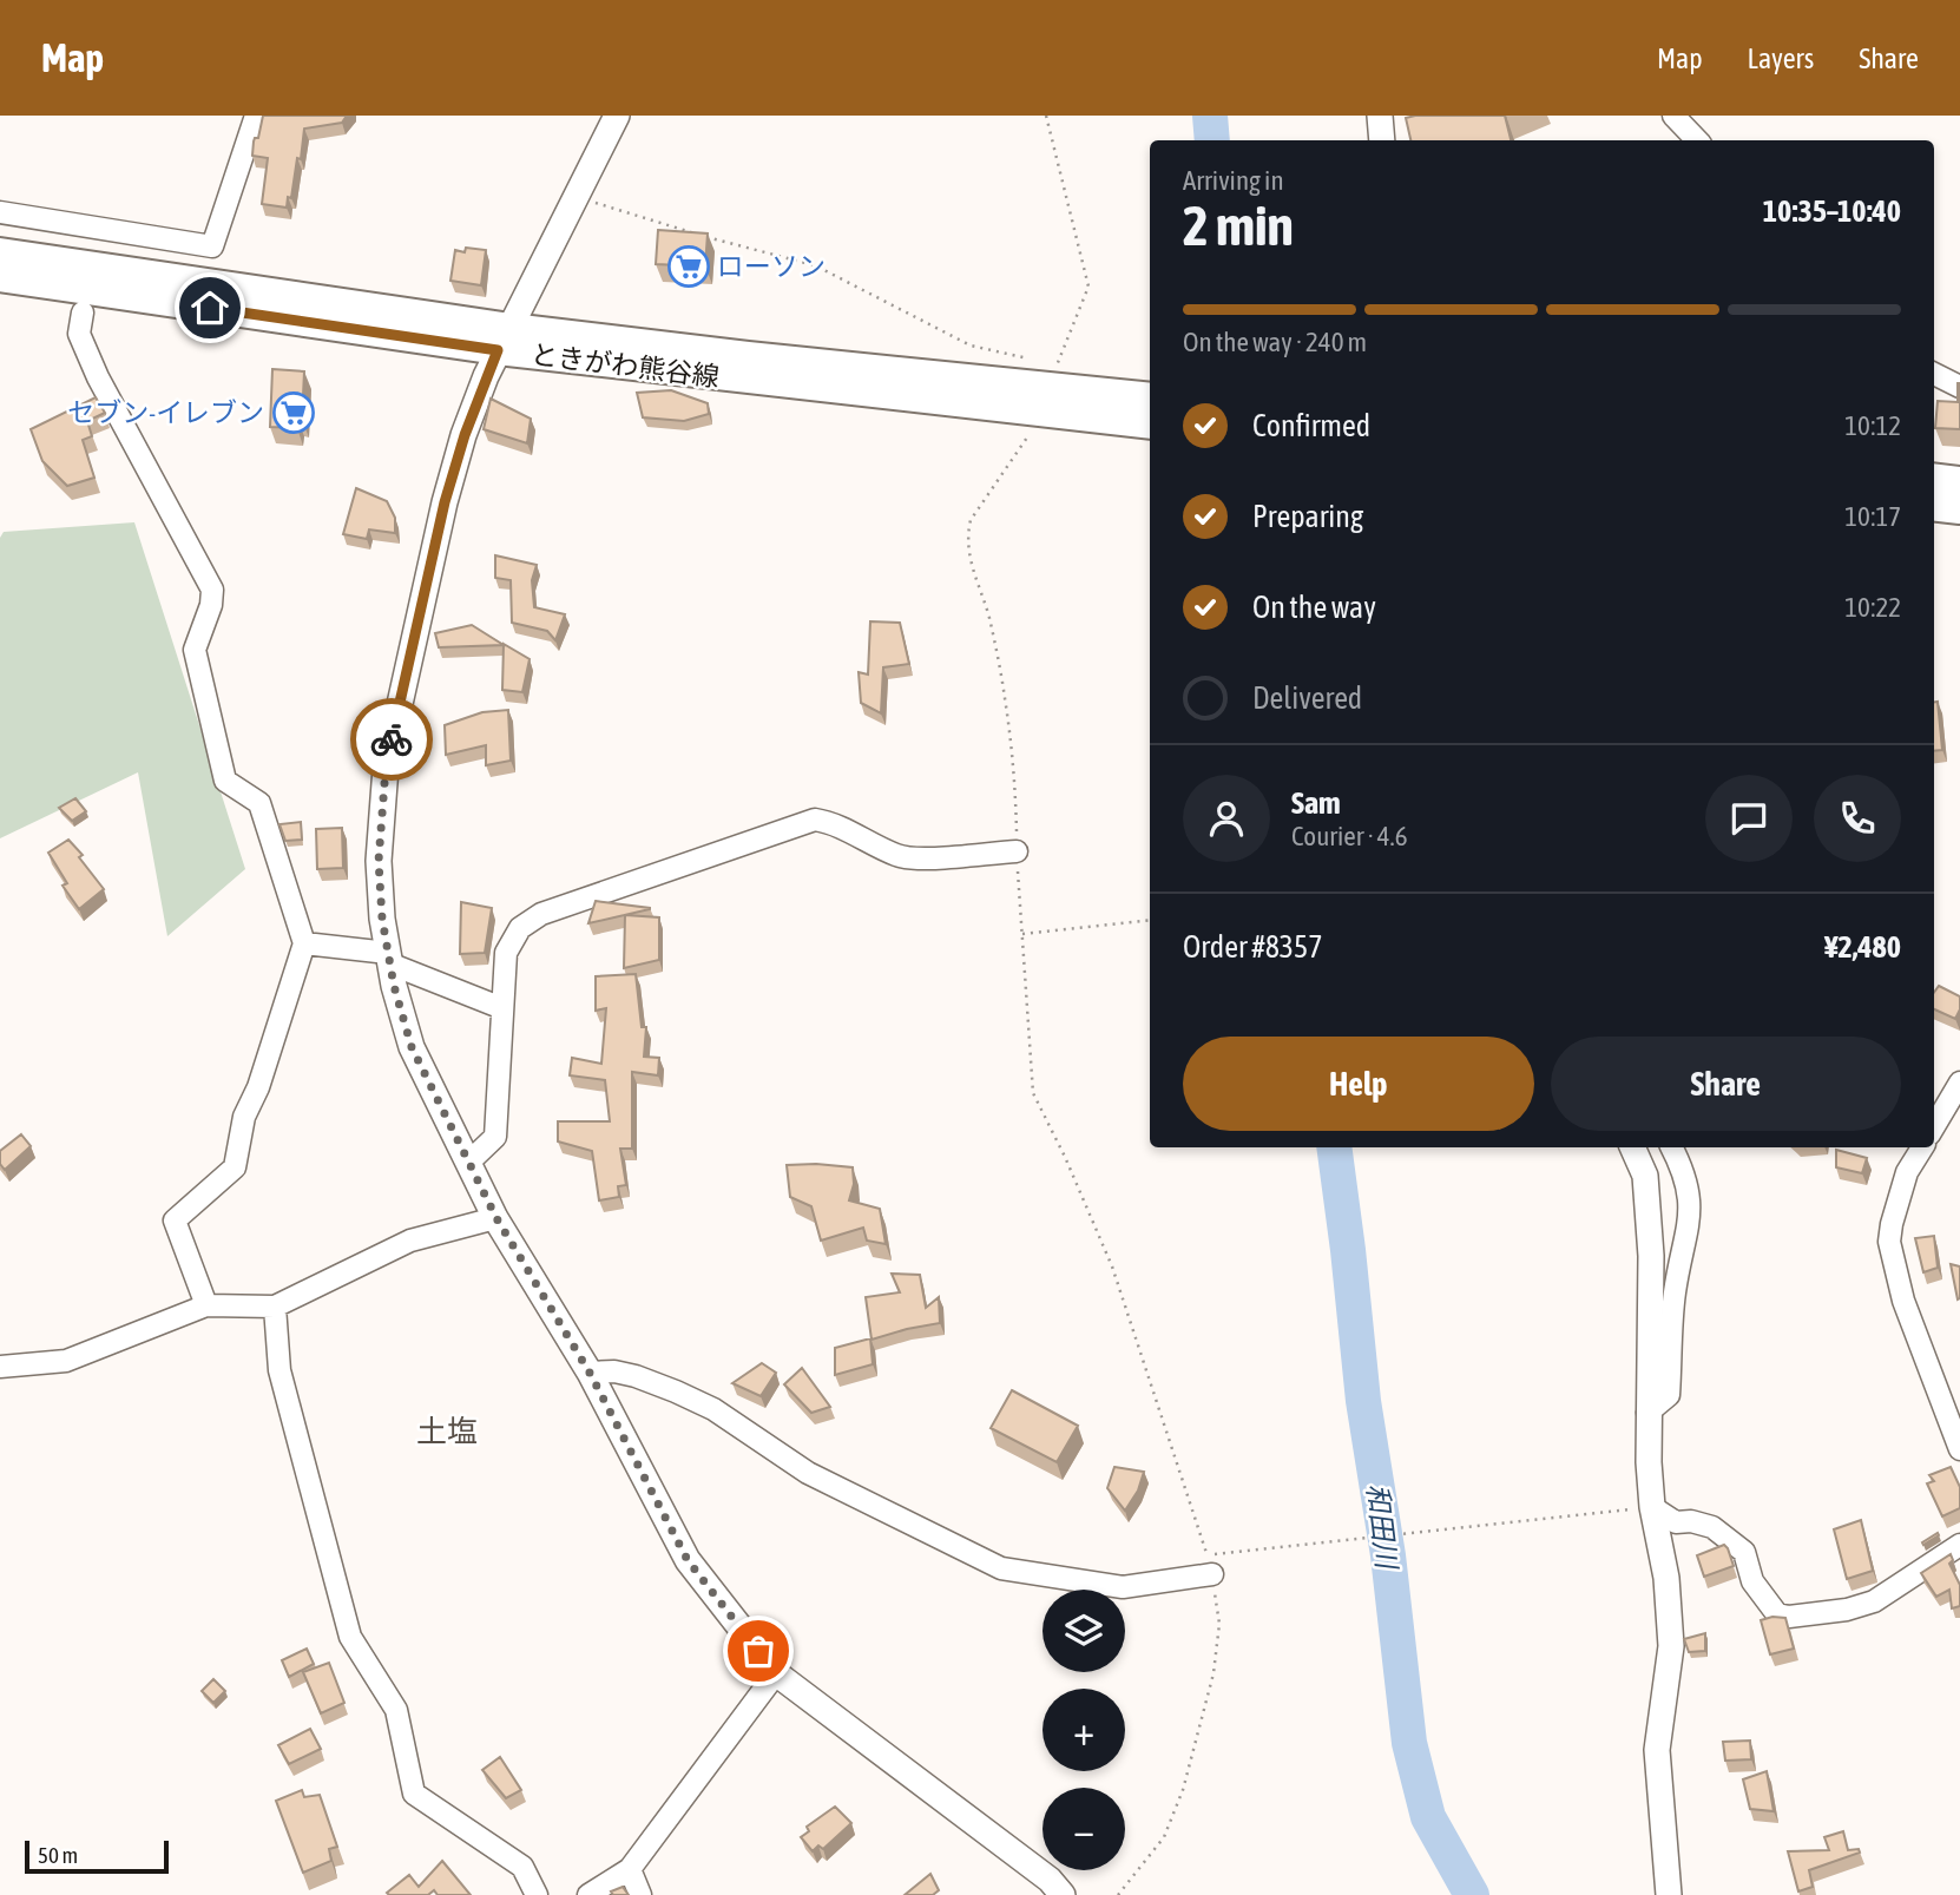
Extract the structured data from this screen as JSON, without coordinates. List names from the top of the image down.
{
  "streets": {
    "main road": ["ときがわ熊谷線"]
  },
  "districts": ["土塩"],
  "water": ["和田川"],
  "places": {
    "supermarket": ["ローソン", "セブン-イレブン"]
  },
  "scale_bar": "50 m",
  "page": {
    "header": "Map",
    "nav": ["Map", "Layers", "Share"],
    "heading": ["2 min", "Arriving in", "10:35–10:40"],
    "panel": [
      "Sam",
      "Courier · 4.6",
      "Order #8357",
      "¥2,480"
    ],
    "bar": "On the way · 240 m",
    "list": [
      ["Confirmed", "10:12"],
      ["Preparing", "10:17"],
      ["On the way", "10:22"],
      "Delivered"
    ],
    "buttons": ["Help", "Share"],
    "map_buttons": ["+", "−"],
    "scale": "50 m"
  }
}
